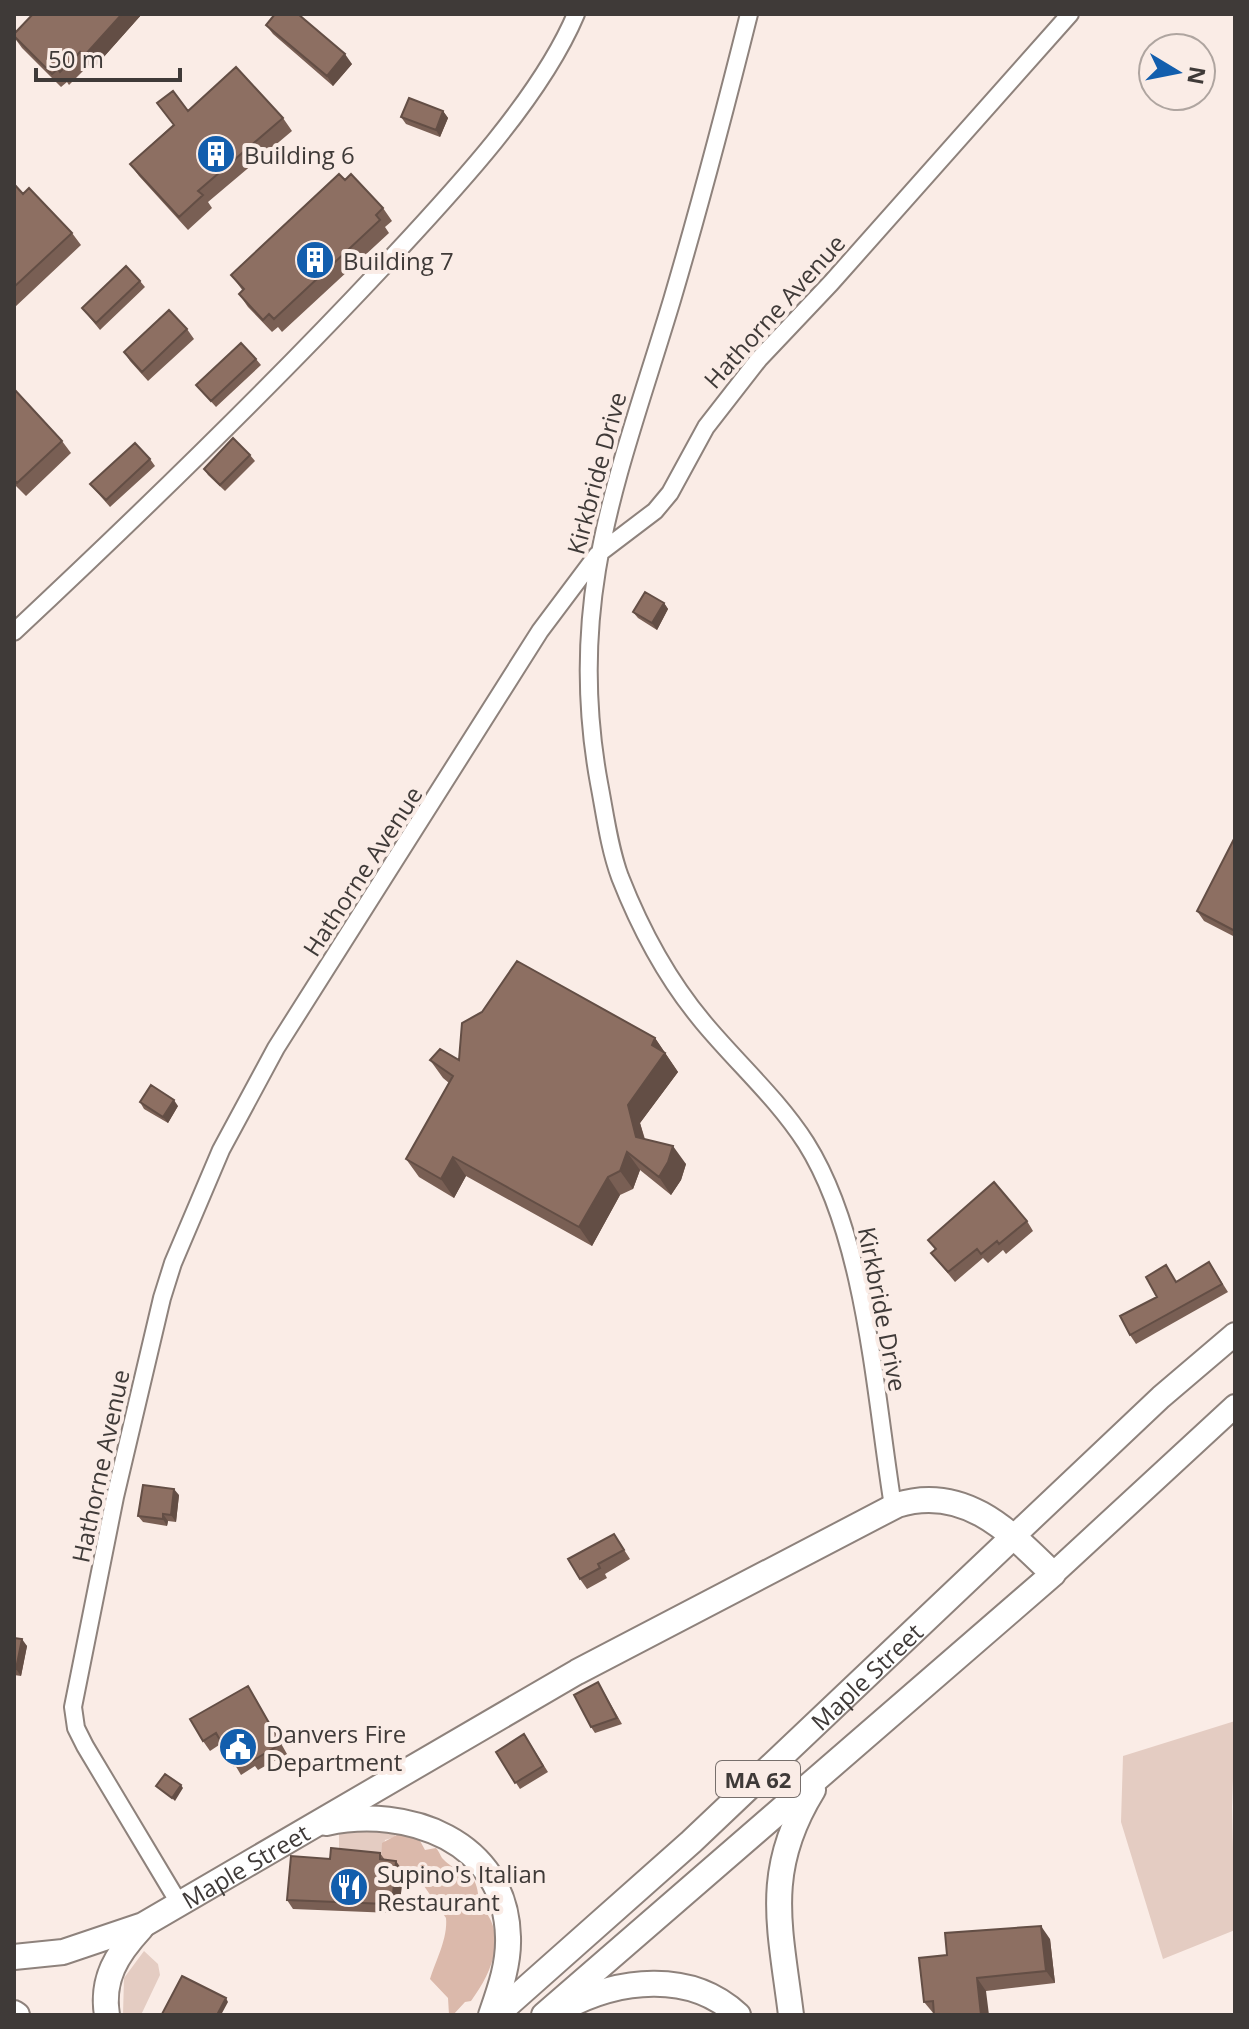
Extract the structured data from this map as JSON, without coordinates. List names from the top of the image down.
{
  "streets": {
    "main road": ["Maple Street", "MA 62"],
    "street": ["Hathorne Avenue", "Kirkbride Drive"]
  },
  "crossings": [
    ["Hathorne Avenue", "Kirkbride Drive"],
    ["Hathorne Avenue", "Maple Street"],
    ["Kirkbride Drive", "Maple Street"]
  ],
  "places": {
    "building": ["Building 6", "Building 7"],
    "public building": ["Danvers Fire Department"],
    "restaurant": ["Supino's Italian Restaurant"]
  },
  "scale_bar": "50 m",
  "north": "right"
}
